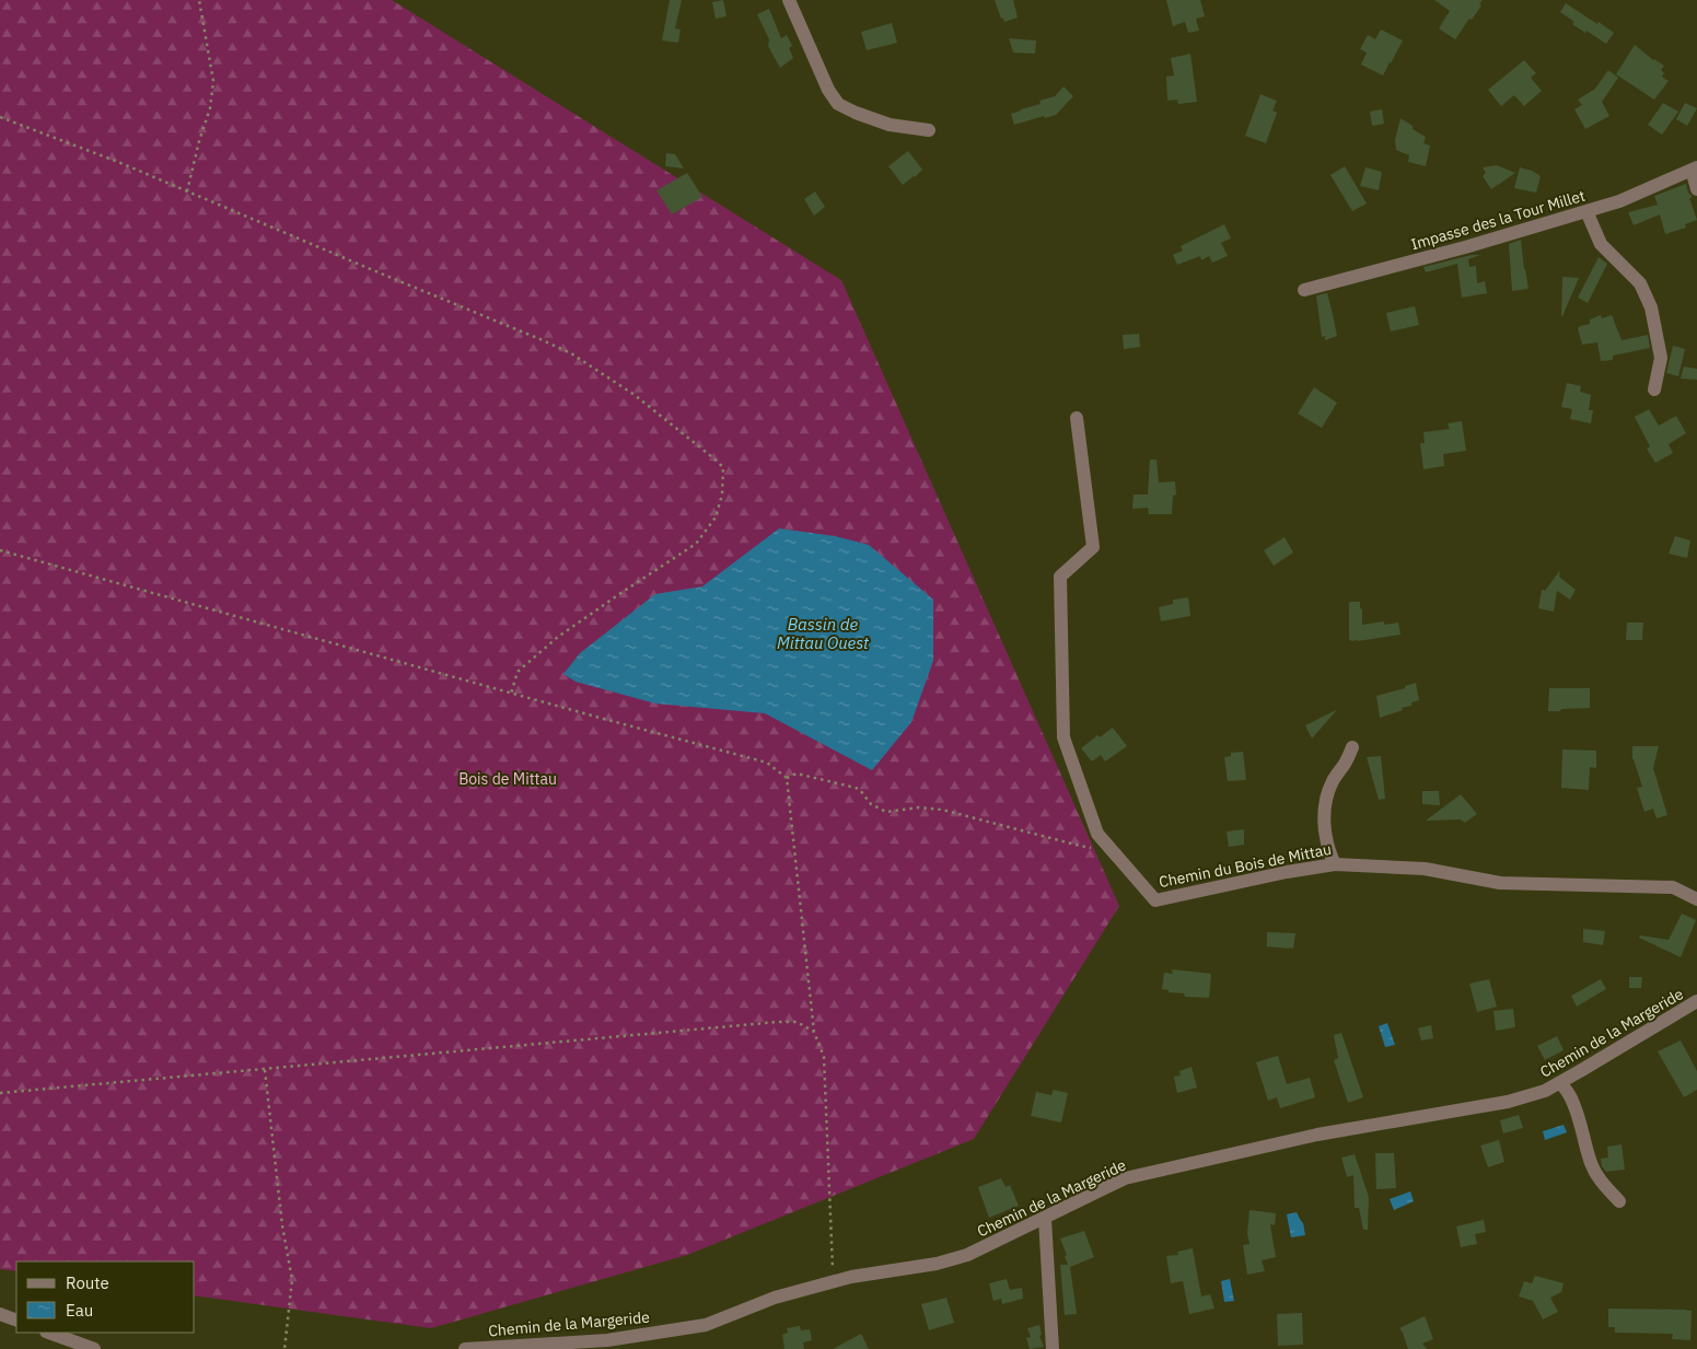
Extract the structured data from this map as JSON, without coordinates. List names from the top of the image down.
{
  "streets": {
    "street": ["Impasse des la Tour Millet", "Chemin du Bois de Mittau", "Chemin de la Margeride"]
  },
  "water": ["Bassin de Mittau Ouest"],
  "parks": ["Bois de Mittau"],
  "legend": ["Route", "Eau"]
}
